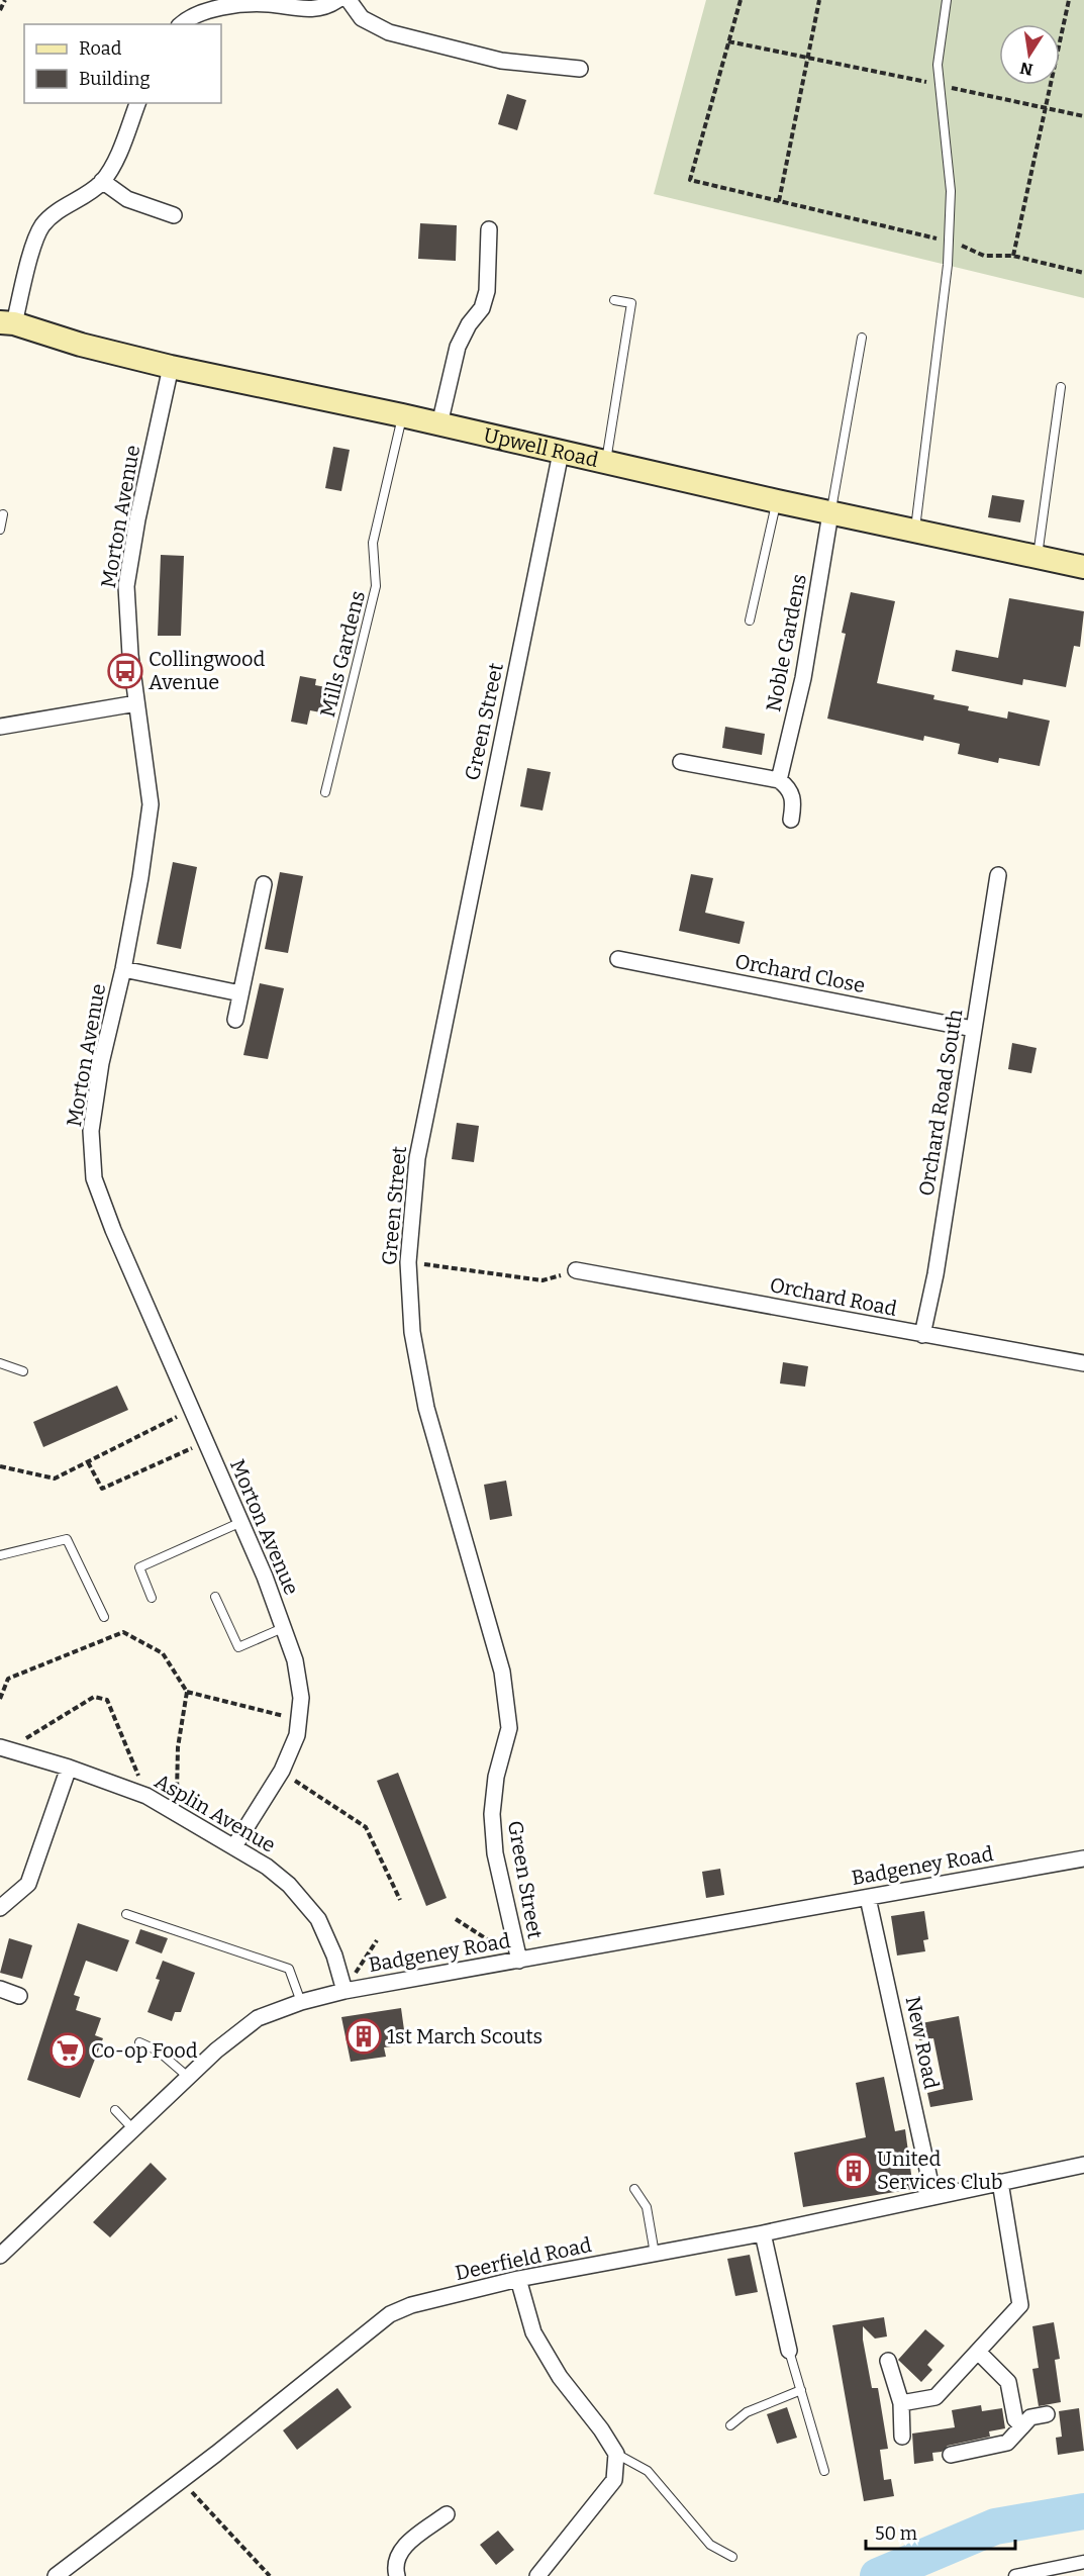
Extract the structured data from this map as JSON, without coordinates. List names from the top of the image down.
{
  "streets": {
    "main road": ["Upwell Road"],
    "street": [
      "Morton Avenue",
      "Noble Gardens",
      "Green Street",
      "Orchard Close",
      "Orchard Road South",
      "Orchard Road",
      "Asplin Avenue",
      "Badgeney Road",
      "New Road",
      "Deerfield Road"
    ],
    "lane": ["Mills Gardens"]
  },
  "crossings": [
    ["Upwell Road", "Morton Avenue"],
    ["Upwell Road", "Noble Gardens"],
    ["Upwell Road", "Mills Gardens"],
    ["Upwell Road", "Green Street"],
    ["Morton Avenue", "Asplin Avenue"],
    ["Green Street", "Badgeney Road"],
    ["Orchard Close", "Orchard Road South"],
    ["Orchard Road South", "Orchard Road"],
    ["Asplin Avenue", "Badgeney Road"],
    ["Badgeney Road", "New Road"],
    ["New Road", "Deerfield Road"]
  ],
  "places": {
    "bus stop": ["Collingwood Avenue"],
    "building": ["1st March Scouts", "United Services Club"],
    "supermarket": ["Co-op Food"]
  },
  "legend": ["Road", "Building"],
  "scale_bar": "50 m",
  "north": "bottom"
}
